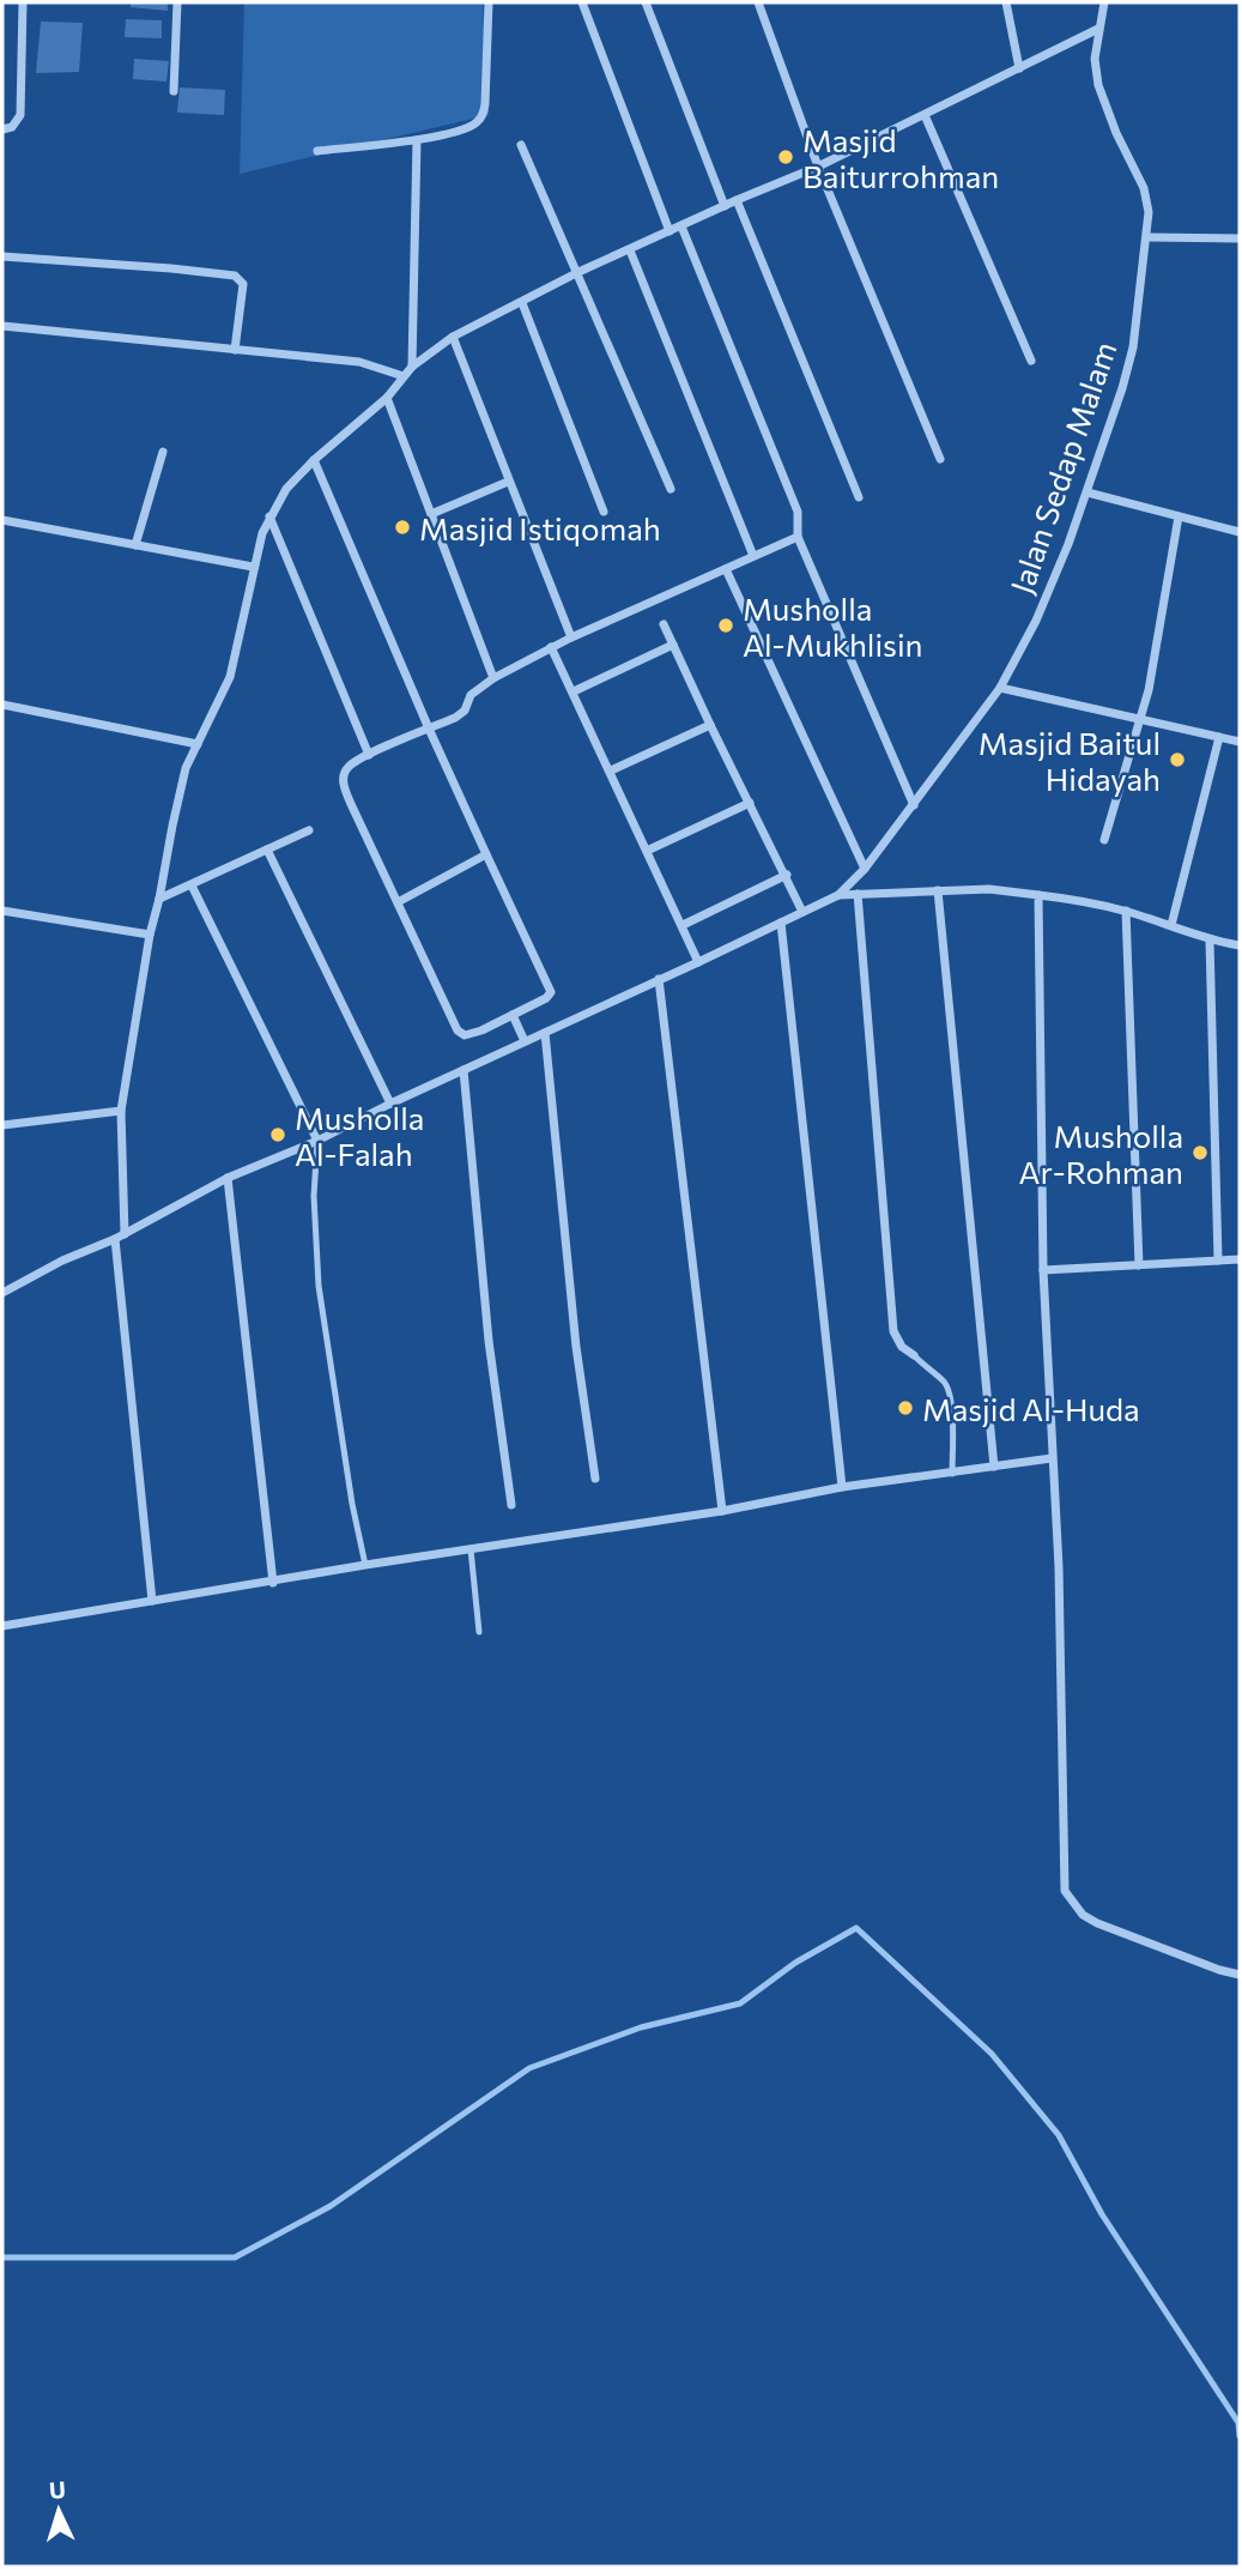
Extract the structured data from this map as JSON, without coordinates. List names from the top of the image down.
{
  "streets": {
    "street": ["Jalan Sedap Malam"]
  },
  "places": [
    "Masjid Baiturrohman",
    "Masjid Istiqomah",
    "Musholla Al-Mukhlisin",
    "Masjid Baitul Hidayah",
    "Musholla Al-Falah",
    "Musholla Ar-Rohman",
    "Masjid Al-Huda"
  ],
  "north": "top"
}
